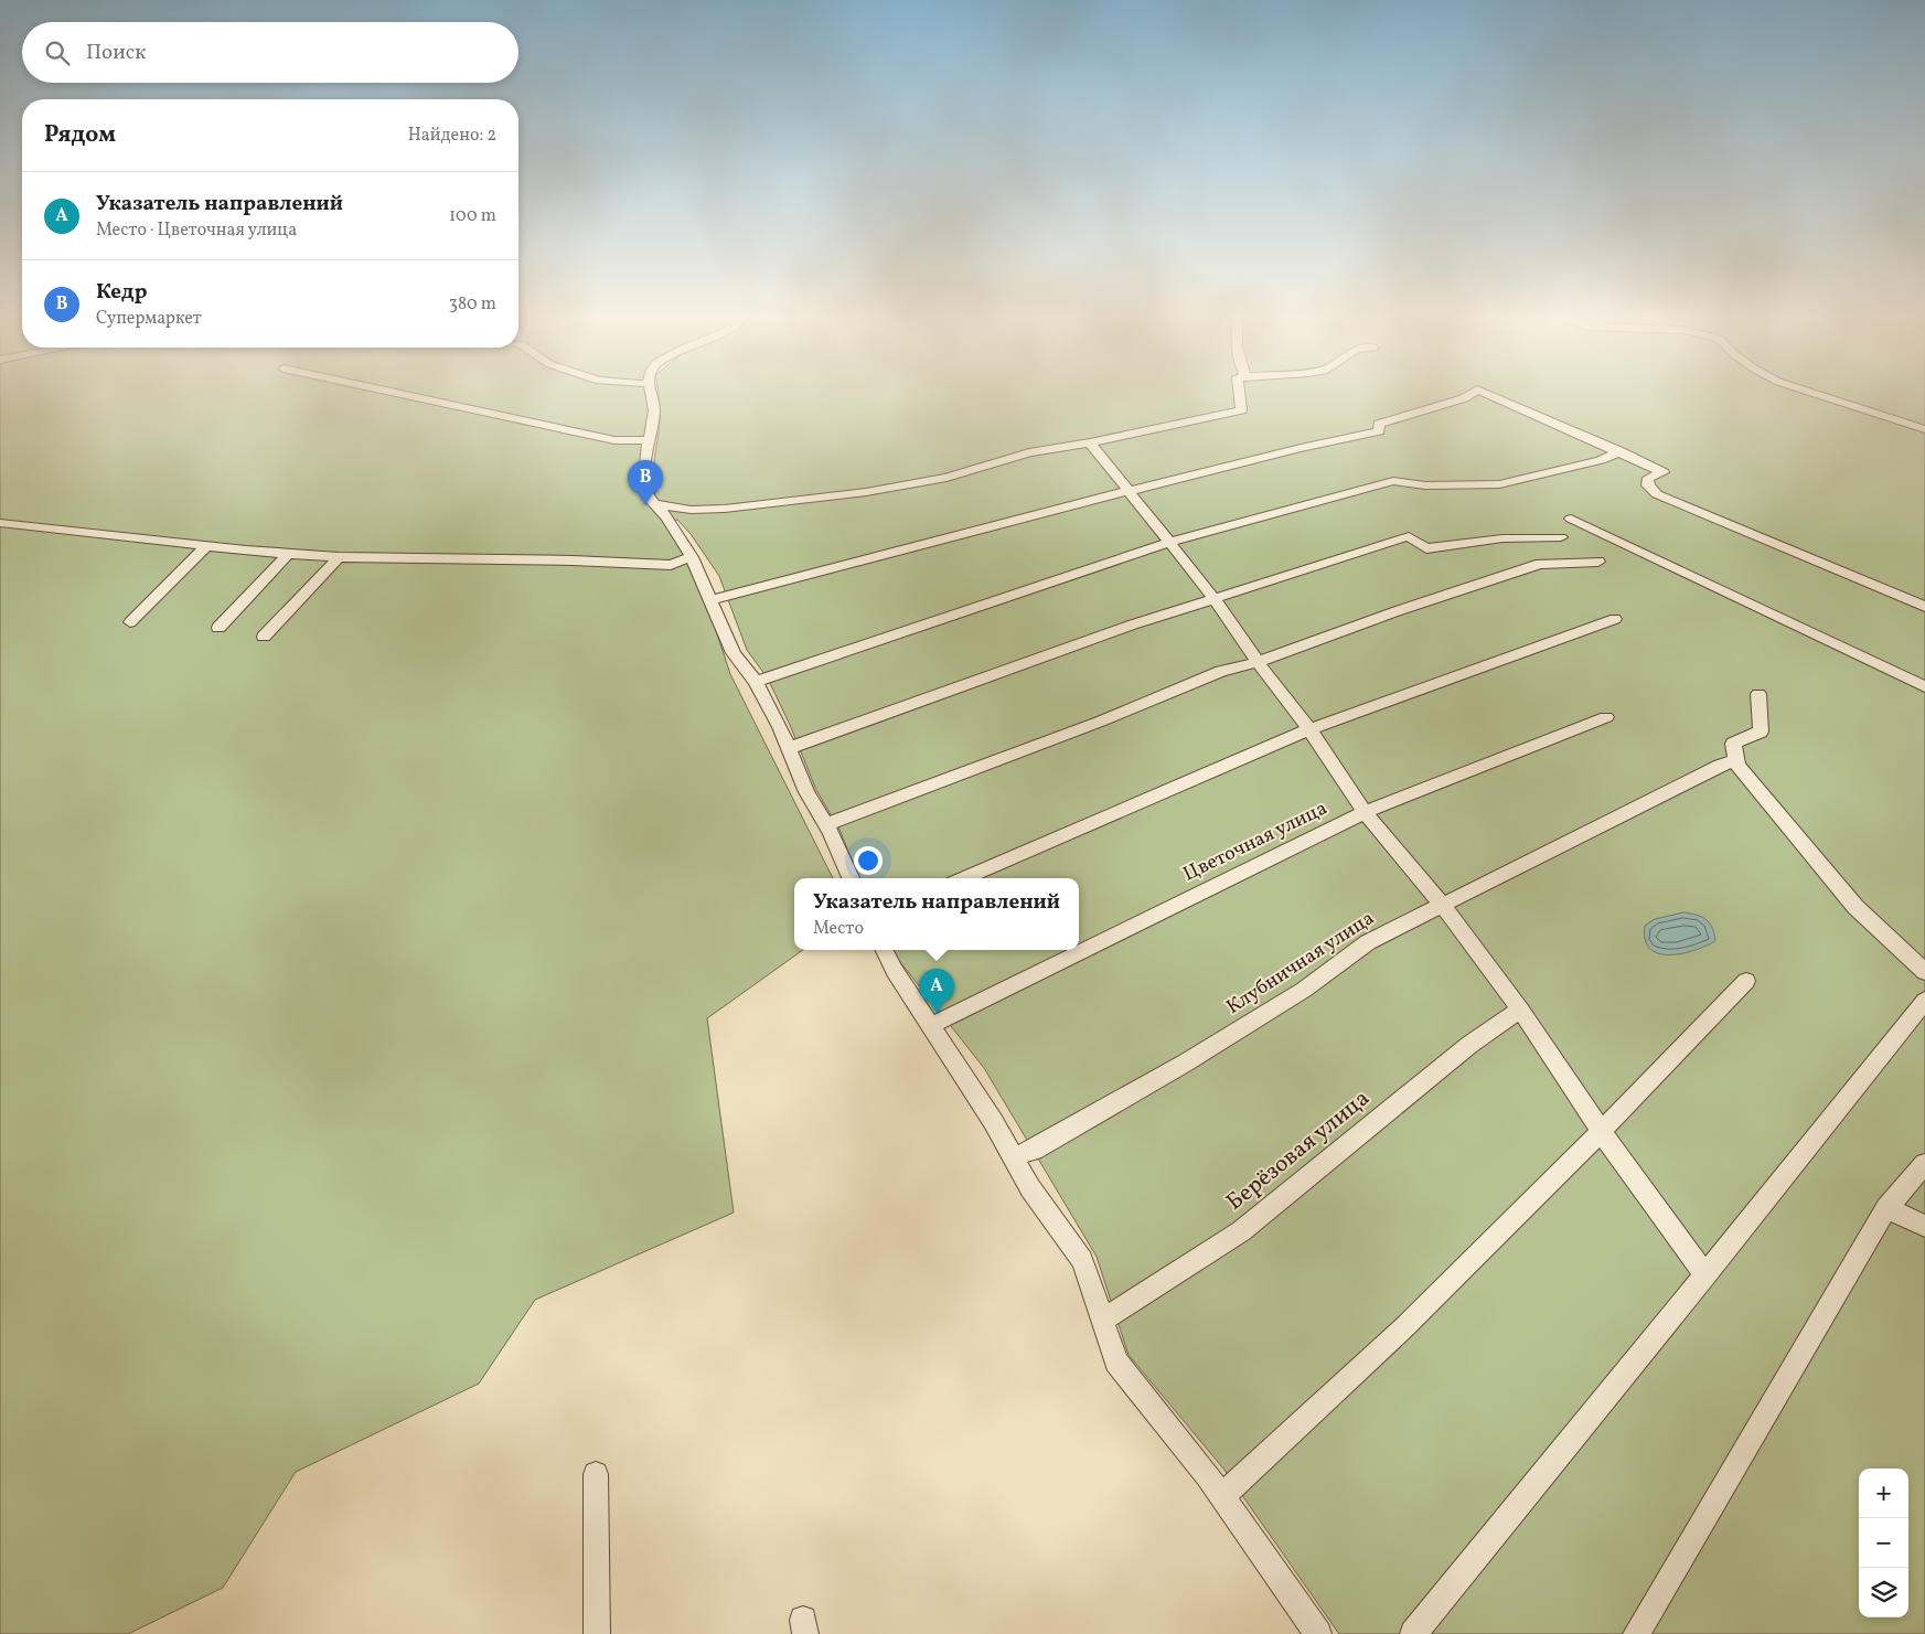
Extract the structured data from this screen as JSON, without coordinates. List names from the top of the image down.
{
  "streets": {
    "street": ["Цветочная улица", "Клубничная улица", "Берёзовая улица"]
  },
  "page": {
    "search": "Поиск",
    "heading": ["Рядом", "Найдено: 2"],
    "list": [
      {
        "mark": "A",
        "name": "Указатель направлений",
        "note": "Место · Цветочная улица",
        "value": "100 m"
      },
      {
        "mark": "B",
        "name": "Кедр",
        "note": "Супермаркет",
        "value": "380 m"
      }
    ],
    "pins": ["B", "A"],
    "popup": ["Указатель направлений", "Место"],
    "map_buttons": ["+", "−"]
  }
}
